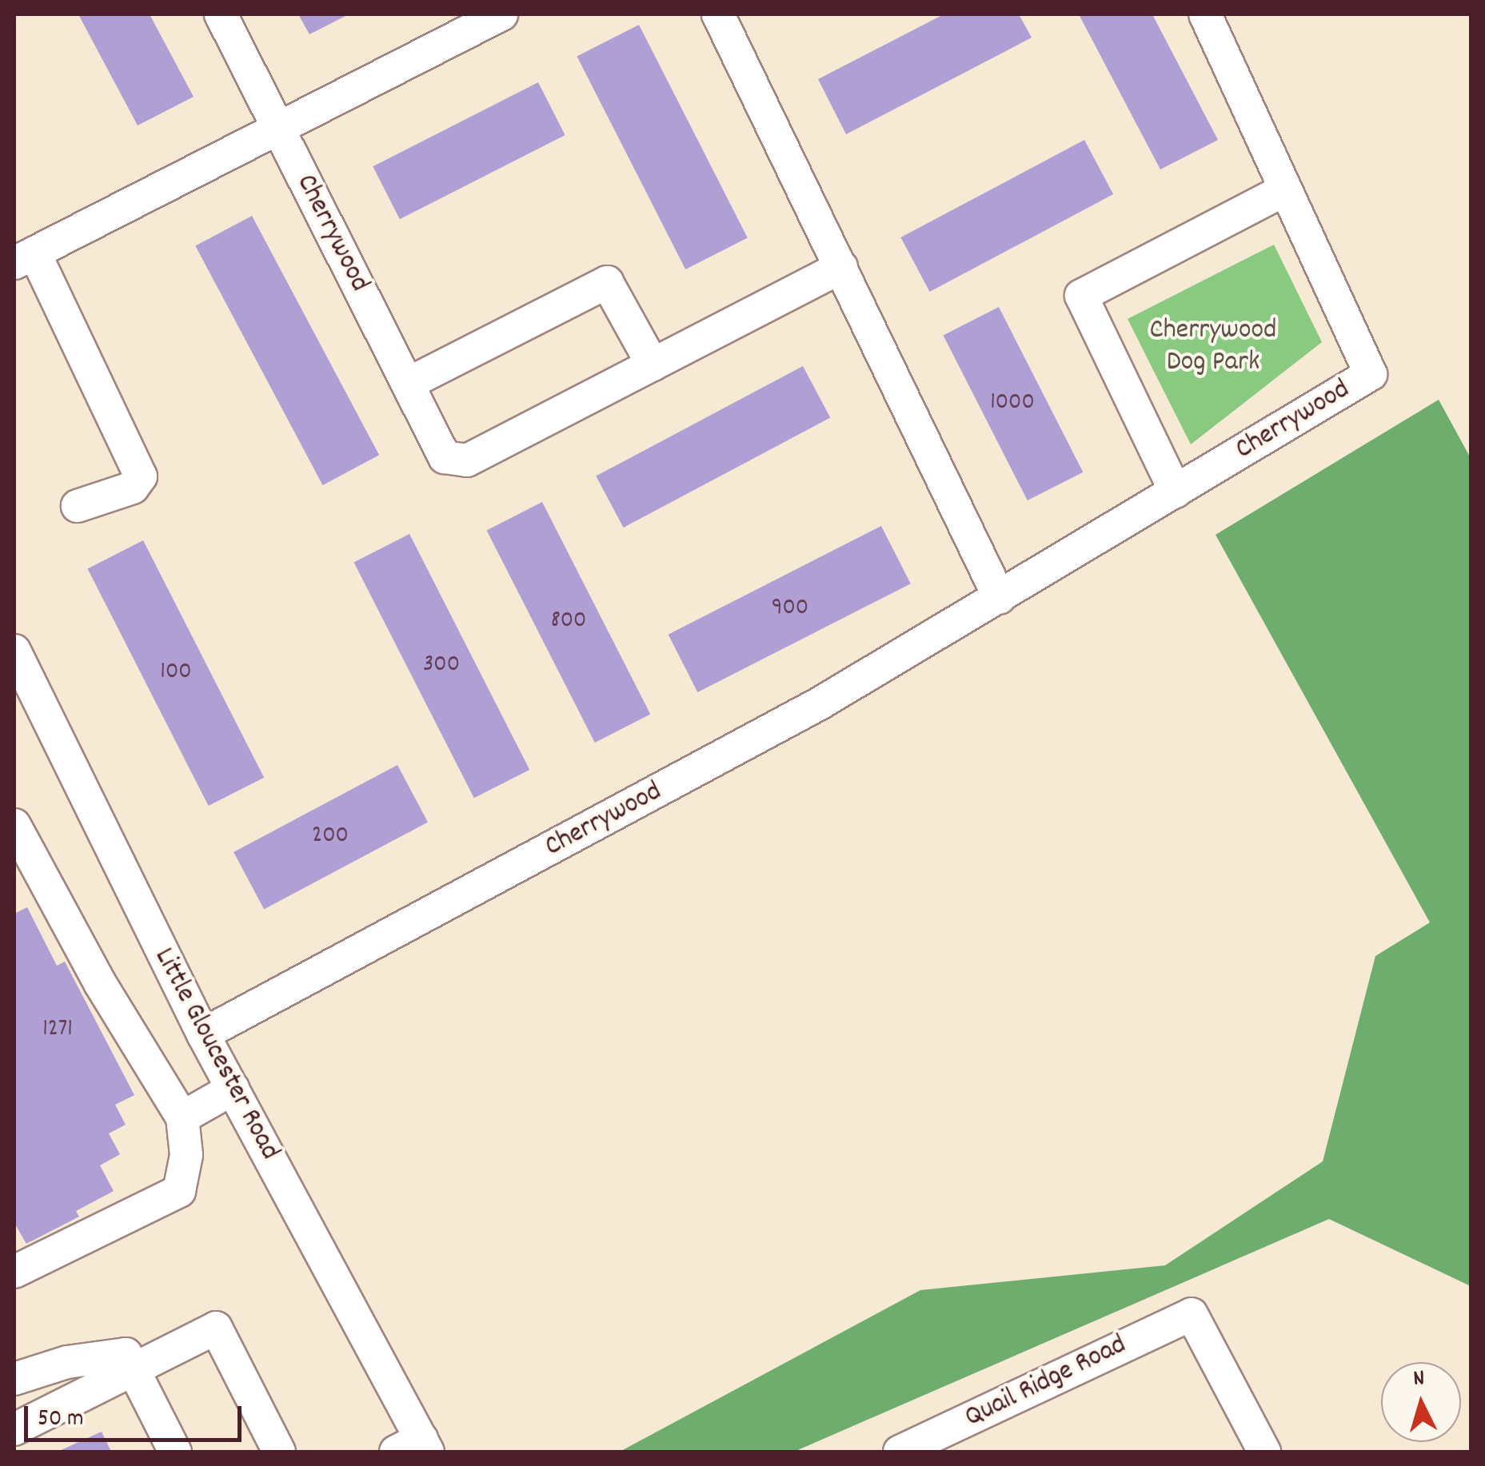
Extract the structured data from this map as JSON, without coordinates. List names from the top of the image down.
{
  "streets": {
    "street": ["Cherrywood", "Little Gloucester Road", "Quail Ridge Road"]
  },
  "crossings": [
    ["Cherrywood", "Little Gloucester Road"]
  ],
  "parks": ["Cherrywood Dog Park"],
  "house_numbers": [
    "1000",
    "900",
    "800",
    "300",
    "100",
    "200",
    "1271"
  ],
  "scale_bar": "50 m",
  "north": "top"
}
